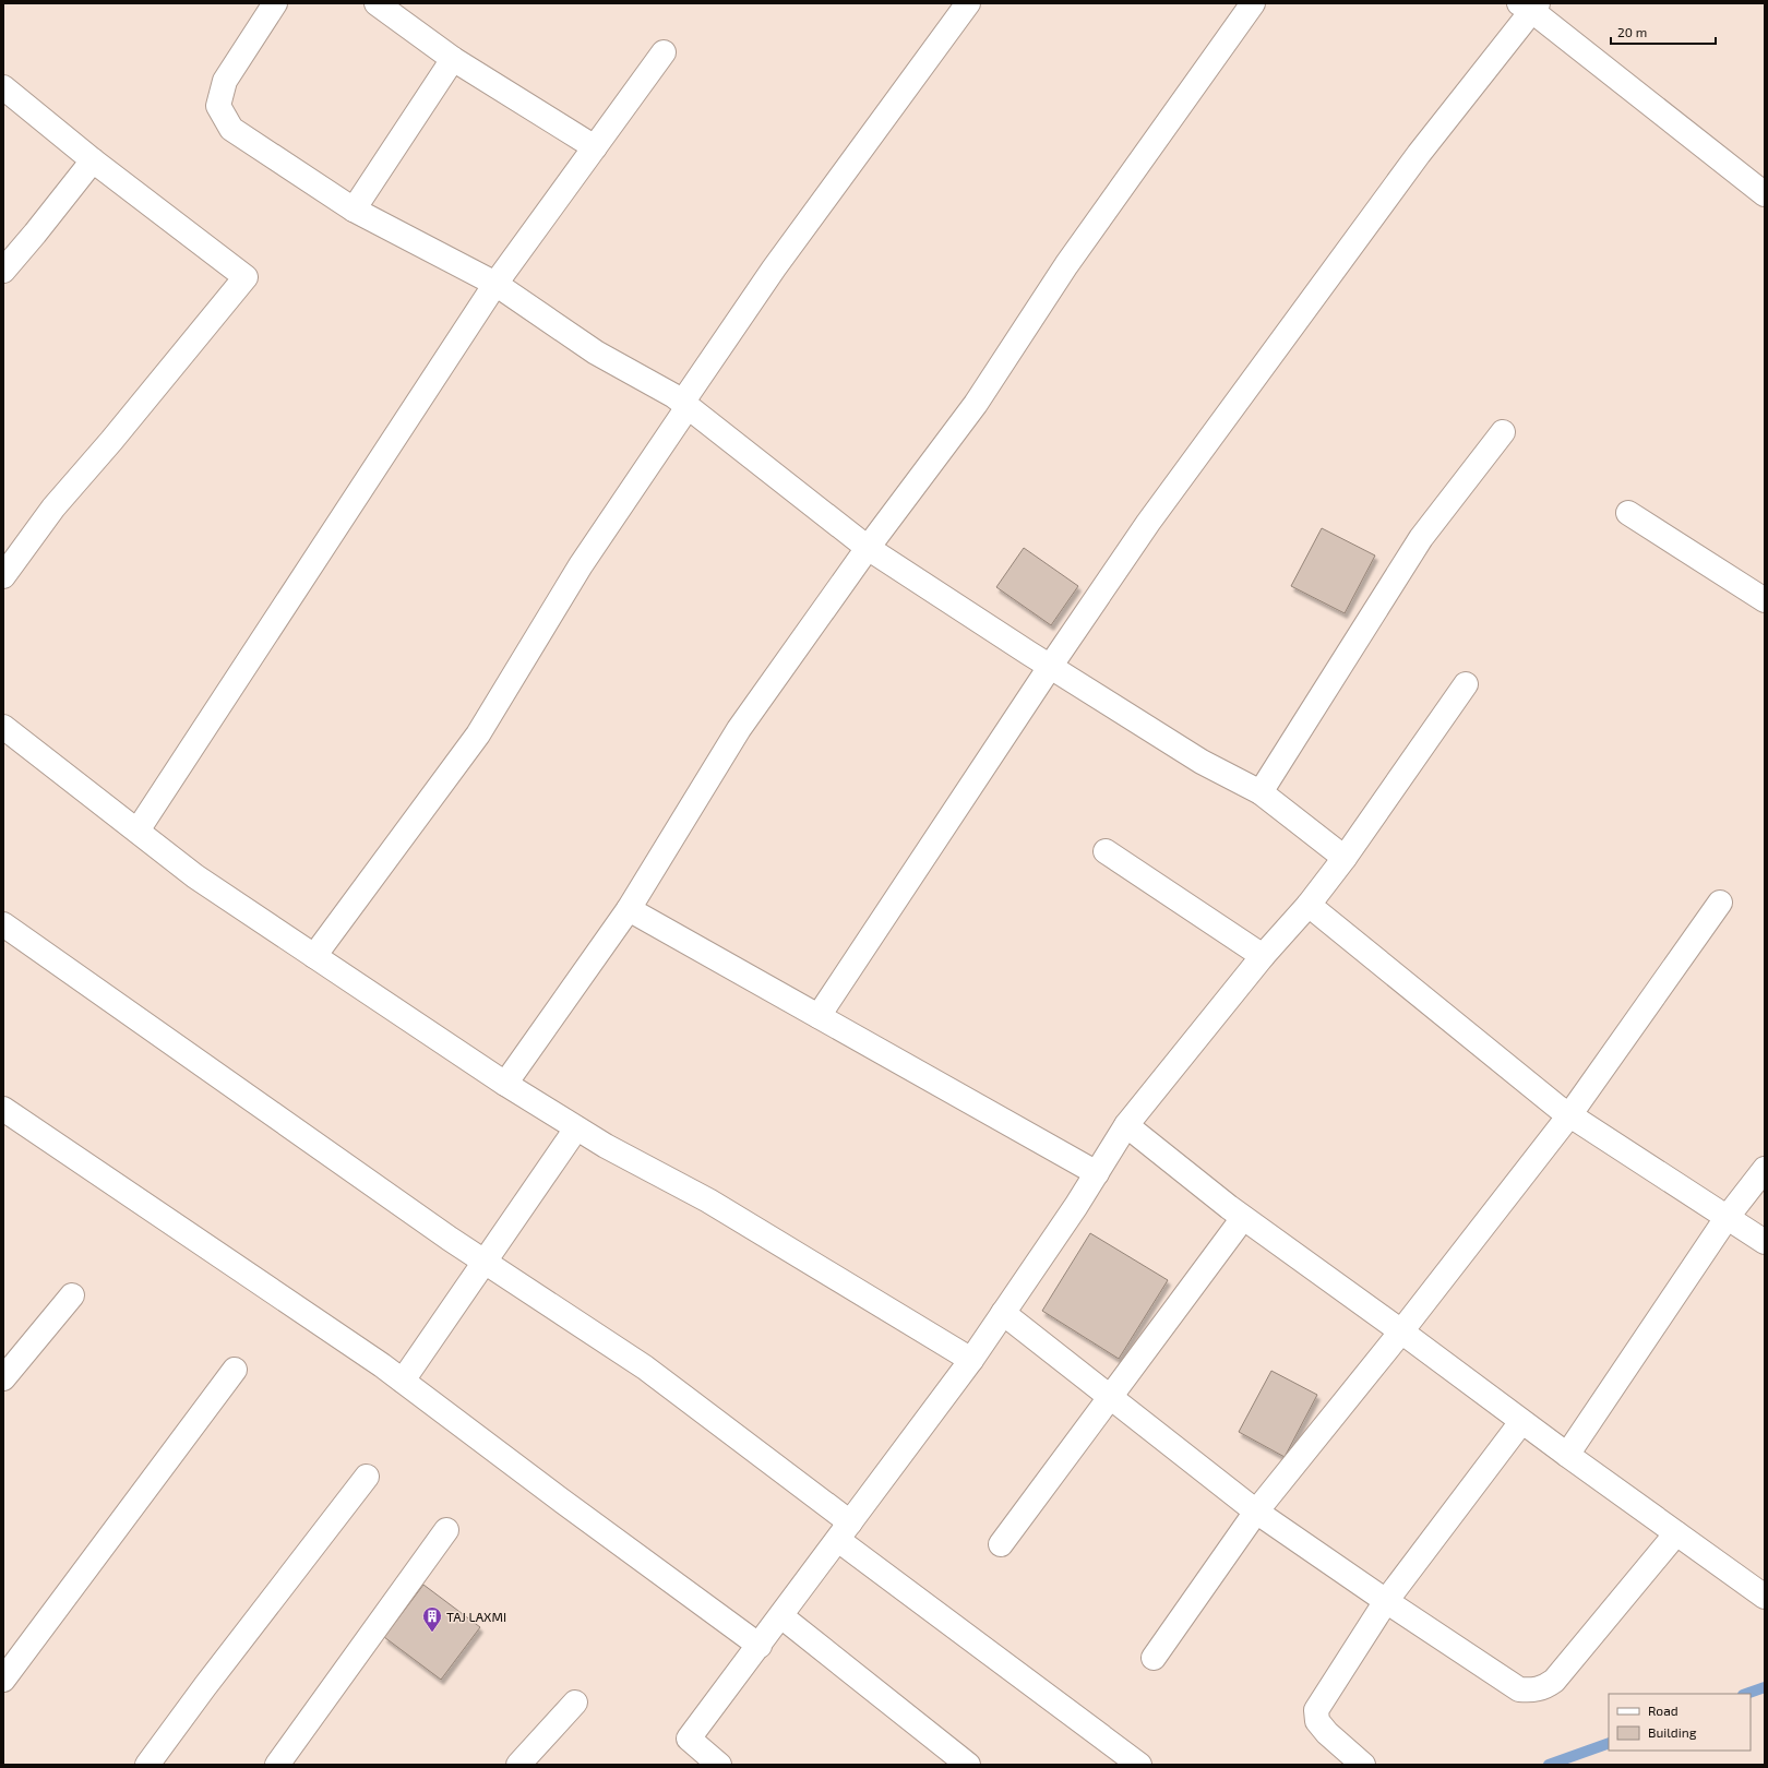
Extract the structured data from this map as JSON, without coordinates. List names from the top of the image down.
{
  "places": {
    "building": ["TAJ LAXMI"]
  },
  "legend": ["Road", "Building"],
  "scale_bar": "20 m"
}
